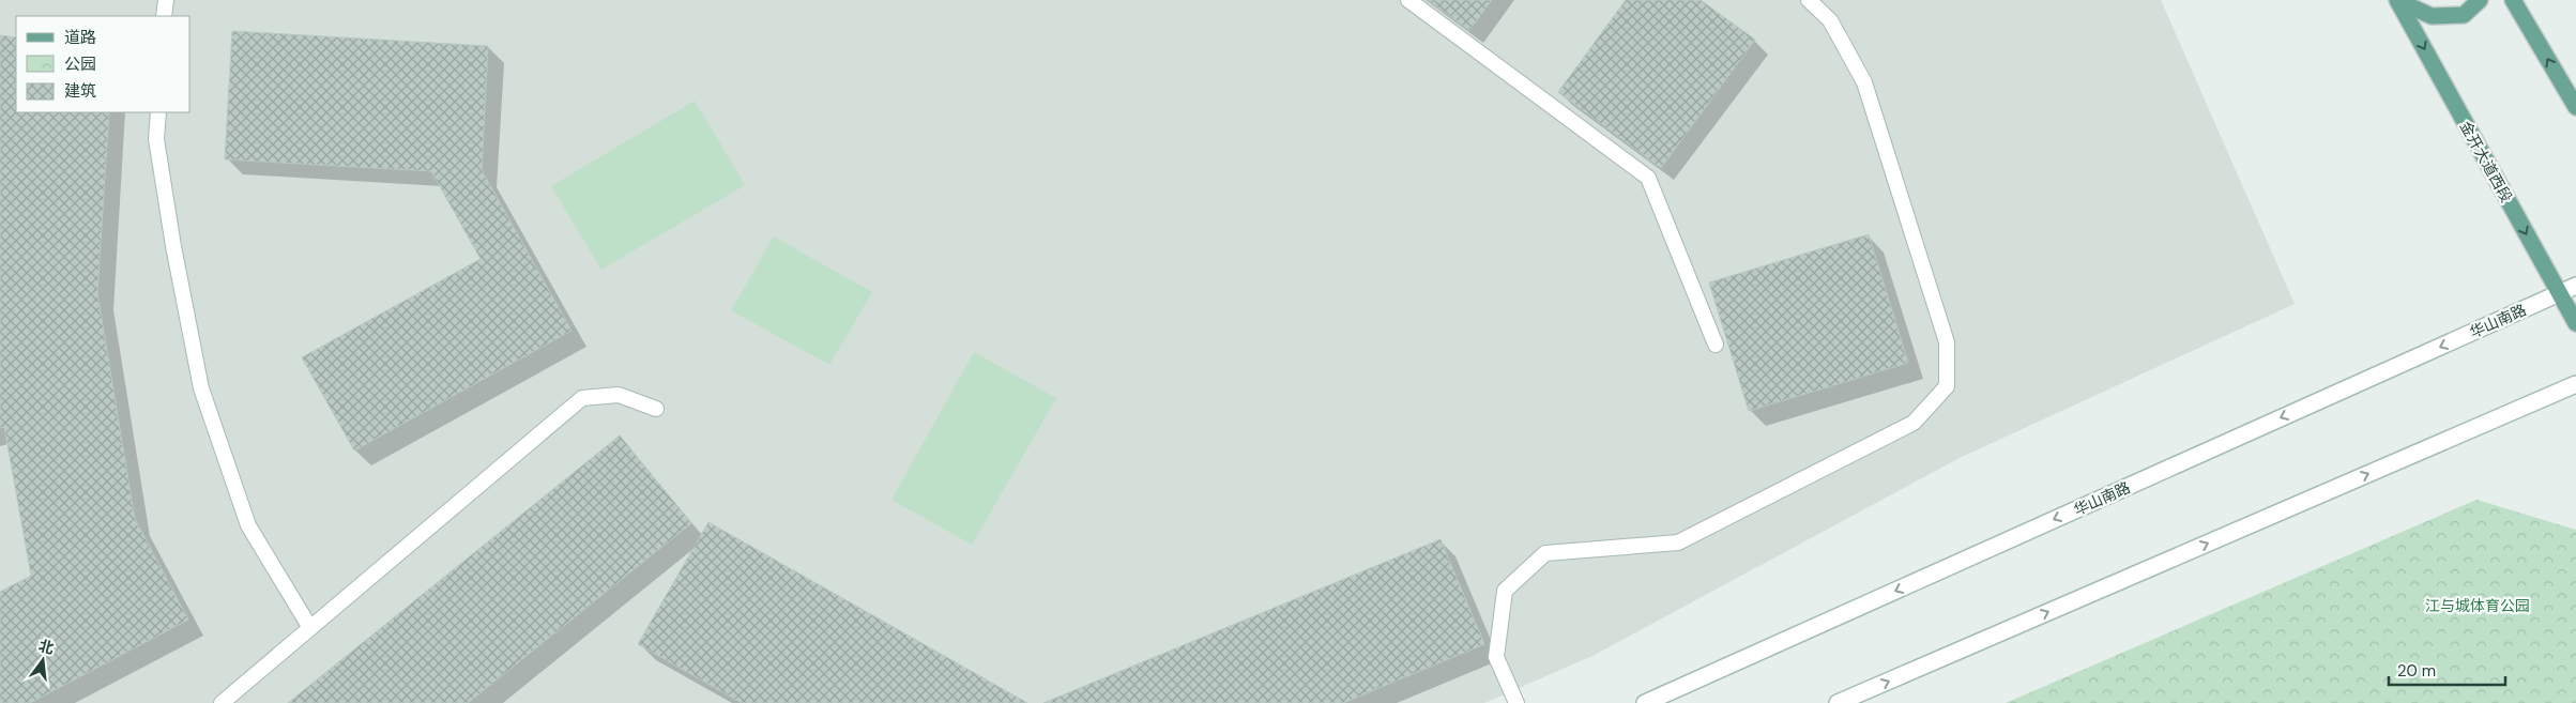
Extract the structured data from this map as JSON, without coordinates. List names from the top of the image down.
{
  "streets": {
    "main road": ["金开大道西段", "华山南路"]
  },
  "crossings": [
    ["金开大道西段", "华山南路"]
  ],
  "parks": ["江与城体育公园"],
  "legend": ["道路", "公园", "建筑"],
  "scale_bar": "20 m",
  "north": "top"
}
